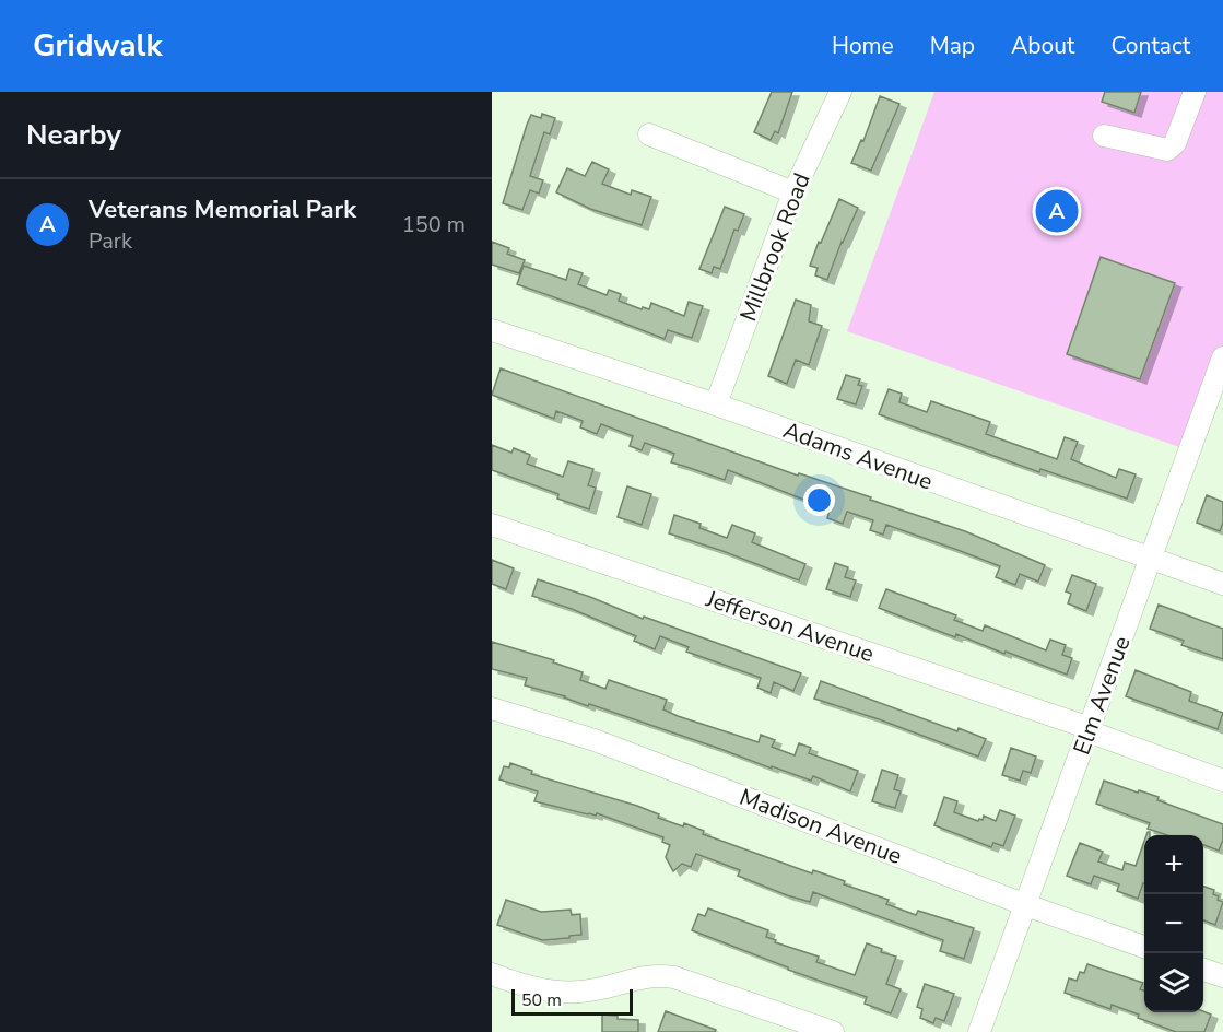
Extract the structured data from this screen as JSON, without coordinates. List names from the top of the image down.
{
  "streets": {
    "street": [
      "Millbrook Road",
      "Adams Avenue",
      "Jefferson Avenue",
      "Elm Avenue",
      "Madison Avenue"
    ]
  },
  "crossings": [
    ["Millbrook Road", "Adams Avenue"],
    ["Adams Avenue", "Elm Avenue"],
    ["Jefferson Avenue", "Elm Avenue"],
    ["Elm Avenue", "Madison Avenue"]
  ],
  "scale_bar": "50 m",
  "page": {
    "header": "Gridwalk",
    "nav": [
      "Home",
      "Map",
      "About",
      "Contact"
    ],
    "heading": "Nearby",
    "list": [
      {
        "mark": "A",
        "name": "Veterans Memorial Park",
        "note": "Park",
        "value": "150 m"
      }
    ],
    "pins": "A",
    "map_buttons": ["+", "−"],
    "scale": "50 m"
  }
}
